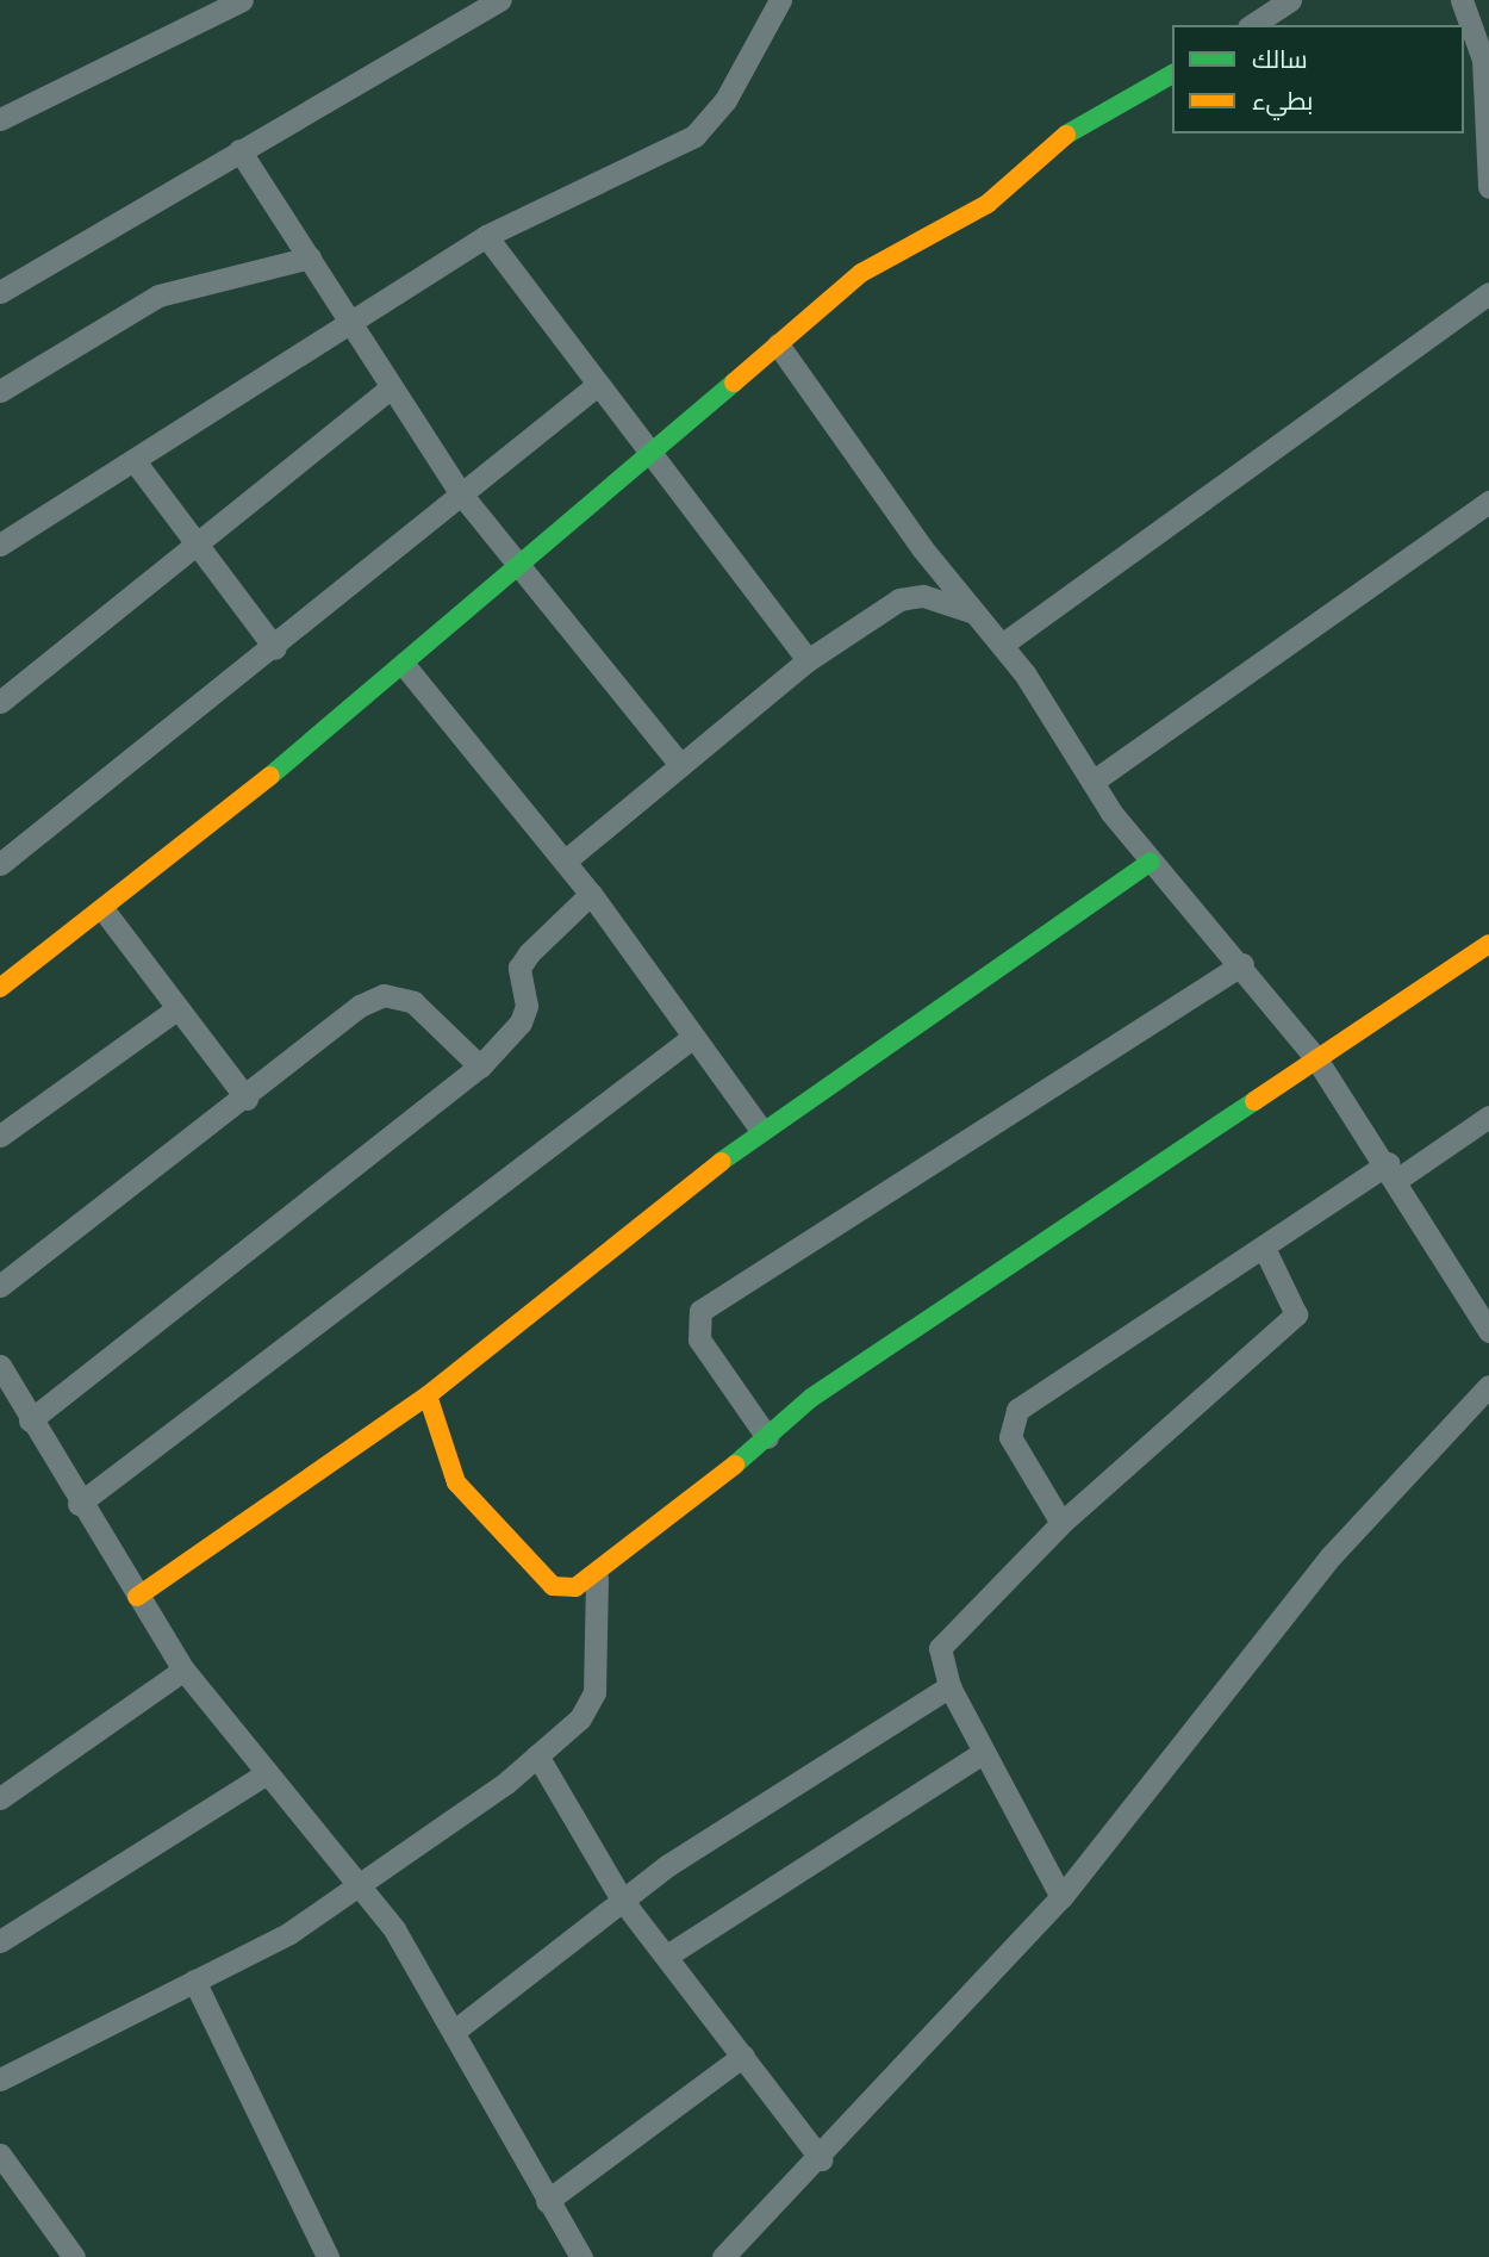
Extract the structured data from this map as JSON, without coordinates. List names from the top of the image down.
{
  "legend": ["سالك", "بطيء"]
}
